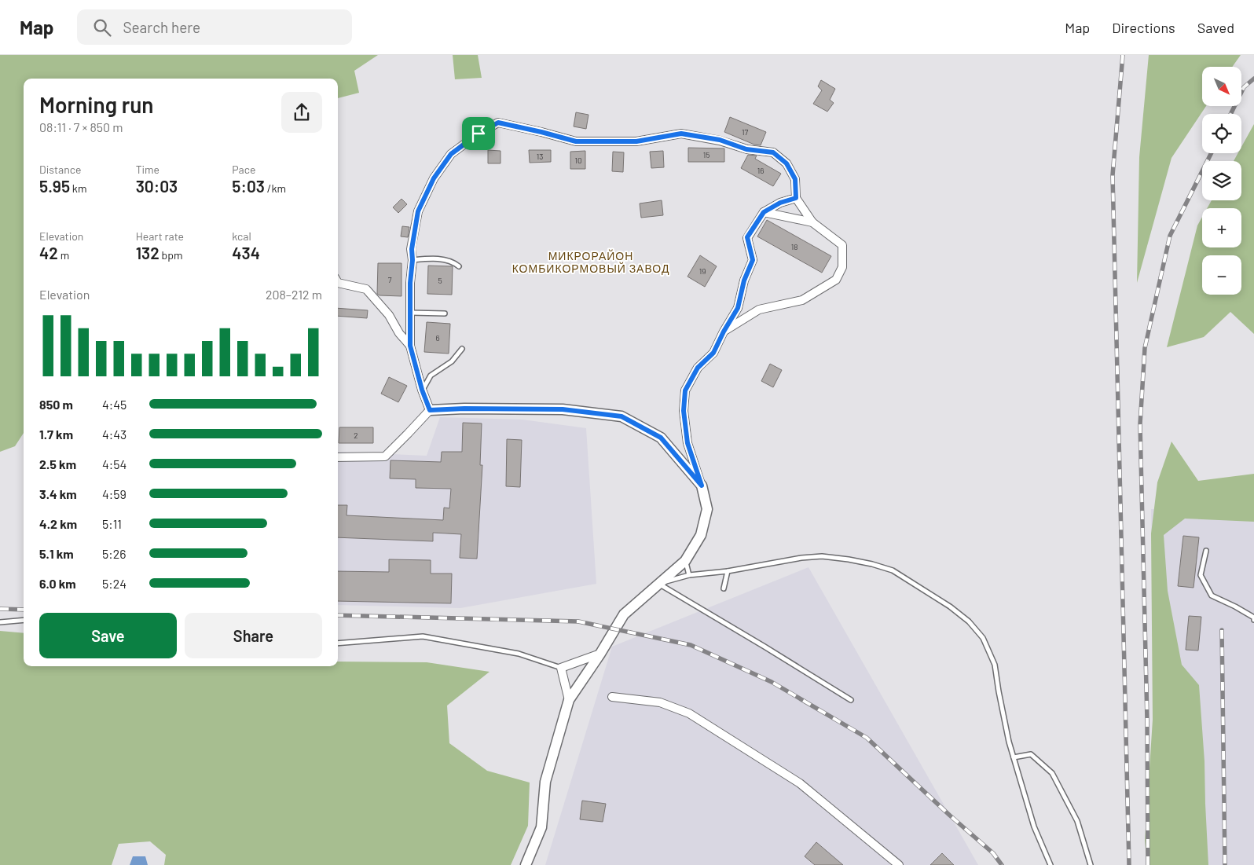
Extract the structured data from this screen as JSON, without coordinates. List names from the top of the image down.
{
  "districts": ["МИКРОРАЙОН КОМБИКОРМОВЫЙ ЗАВОД"],
  "house_numbers": [
    "17",
    "15",
    "13",
    "10",
    "16",
    "18",
    "19",
    "7",
    "5",
    "6",
    "2"
  ],
  "north": "bottom right",
  "page": {
    "header": "Map",
    "search": "Search here",
    "nav": ["Map", "Directions", "Saved"],
    "map_buttons": ["+", "−"],
    "heading": ["Morning run", "08:11 · 7 × 850 m"],
    "stats": [
      ["Distance", "5.95 km"],
      ["Time", "30:03"],
      ["Pace", "5:03 /km"],
      ["Elevation", "42 m"],
      ["Heart rate", "132 bpm"],
      ["kcal", "434"]
    ],
    "chart": ["Elevation", "208–212 m"],
    "list": [
      {
        "name": "850 m",
        "note": "4:45"
      },
      {
        "name": "1.7 km",
        "note": "4:43"
      },
      {
        "name": "2.5 km",
        "note": "4:54"
      },
      {
        "name": "3.4 km",
        "note": "4:59"
      },
      {
        "name": "4.2 km",
        "note": "5:11"
      },
      {
        "name": "5.1 km",
        "note": "5:26"
      },
      {
        "name": "6.0 km",
        "note": "5:24"
      }
    ],
    "buttons": ["Save", "Share"]
  }
}
